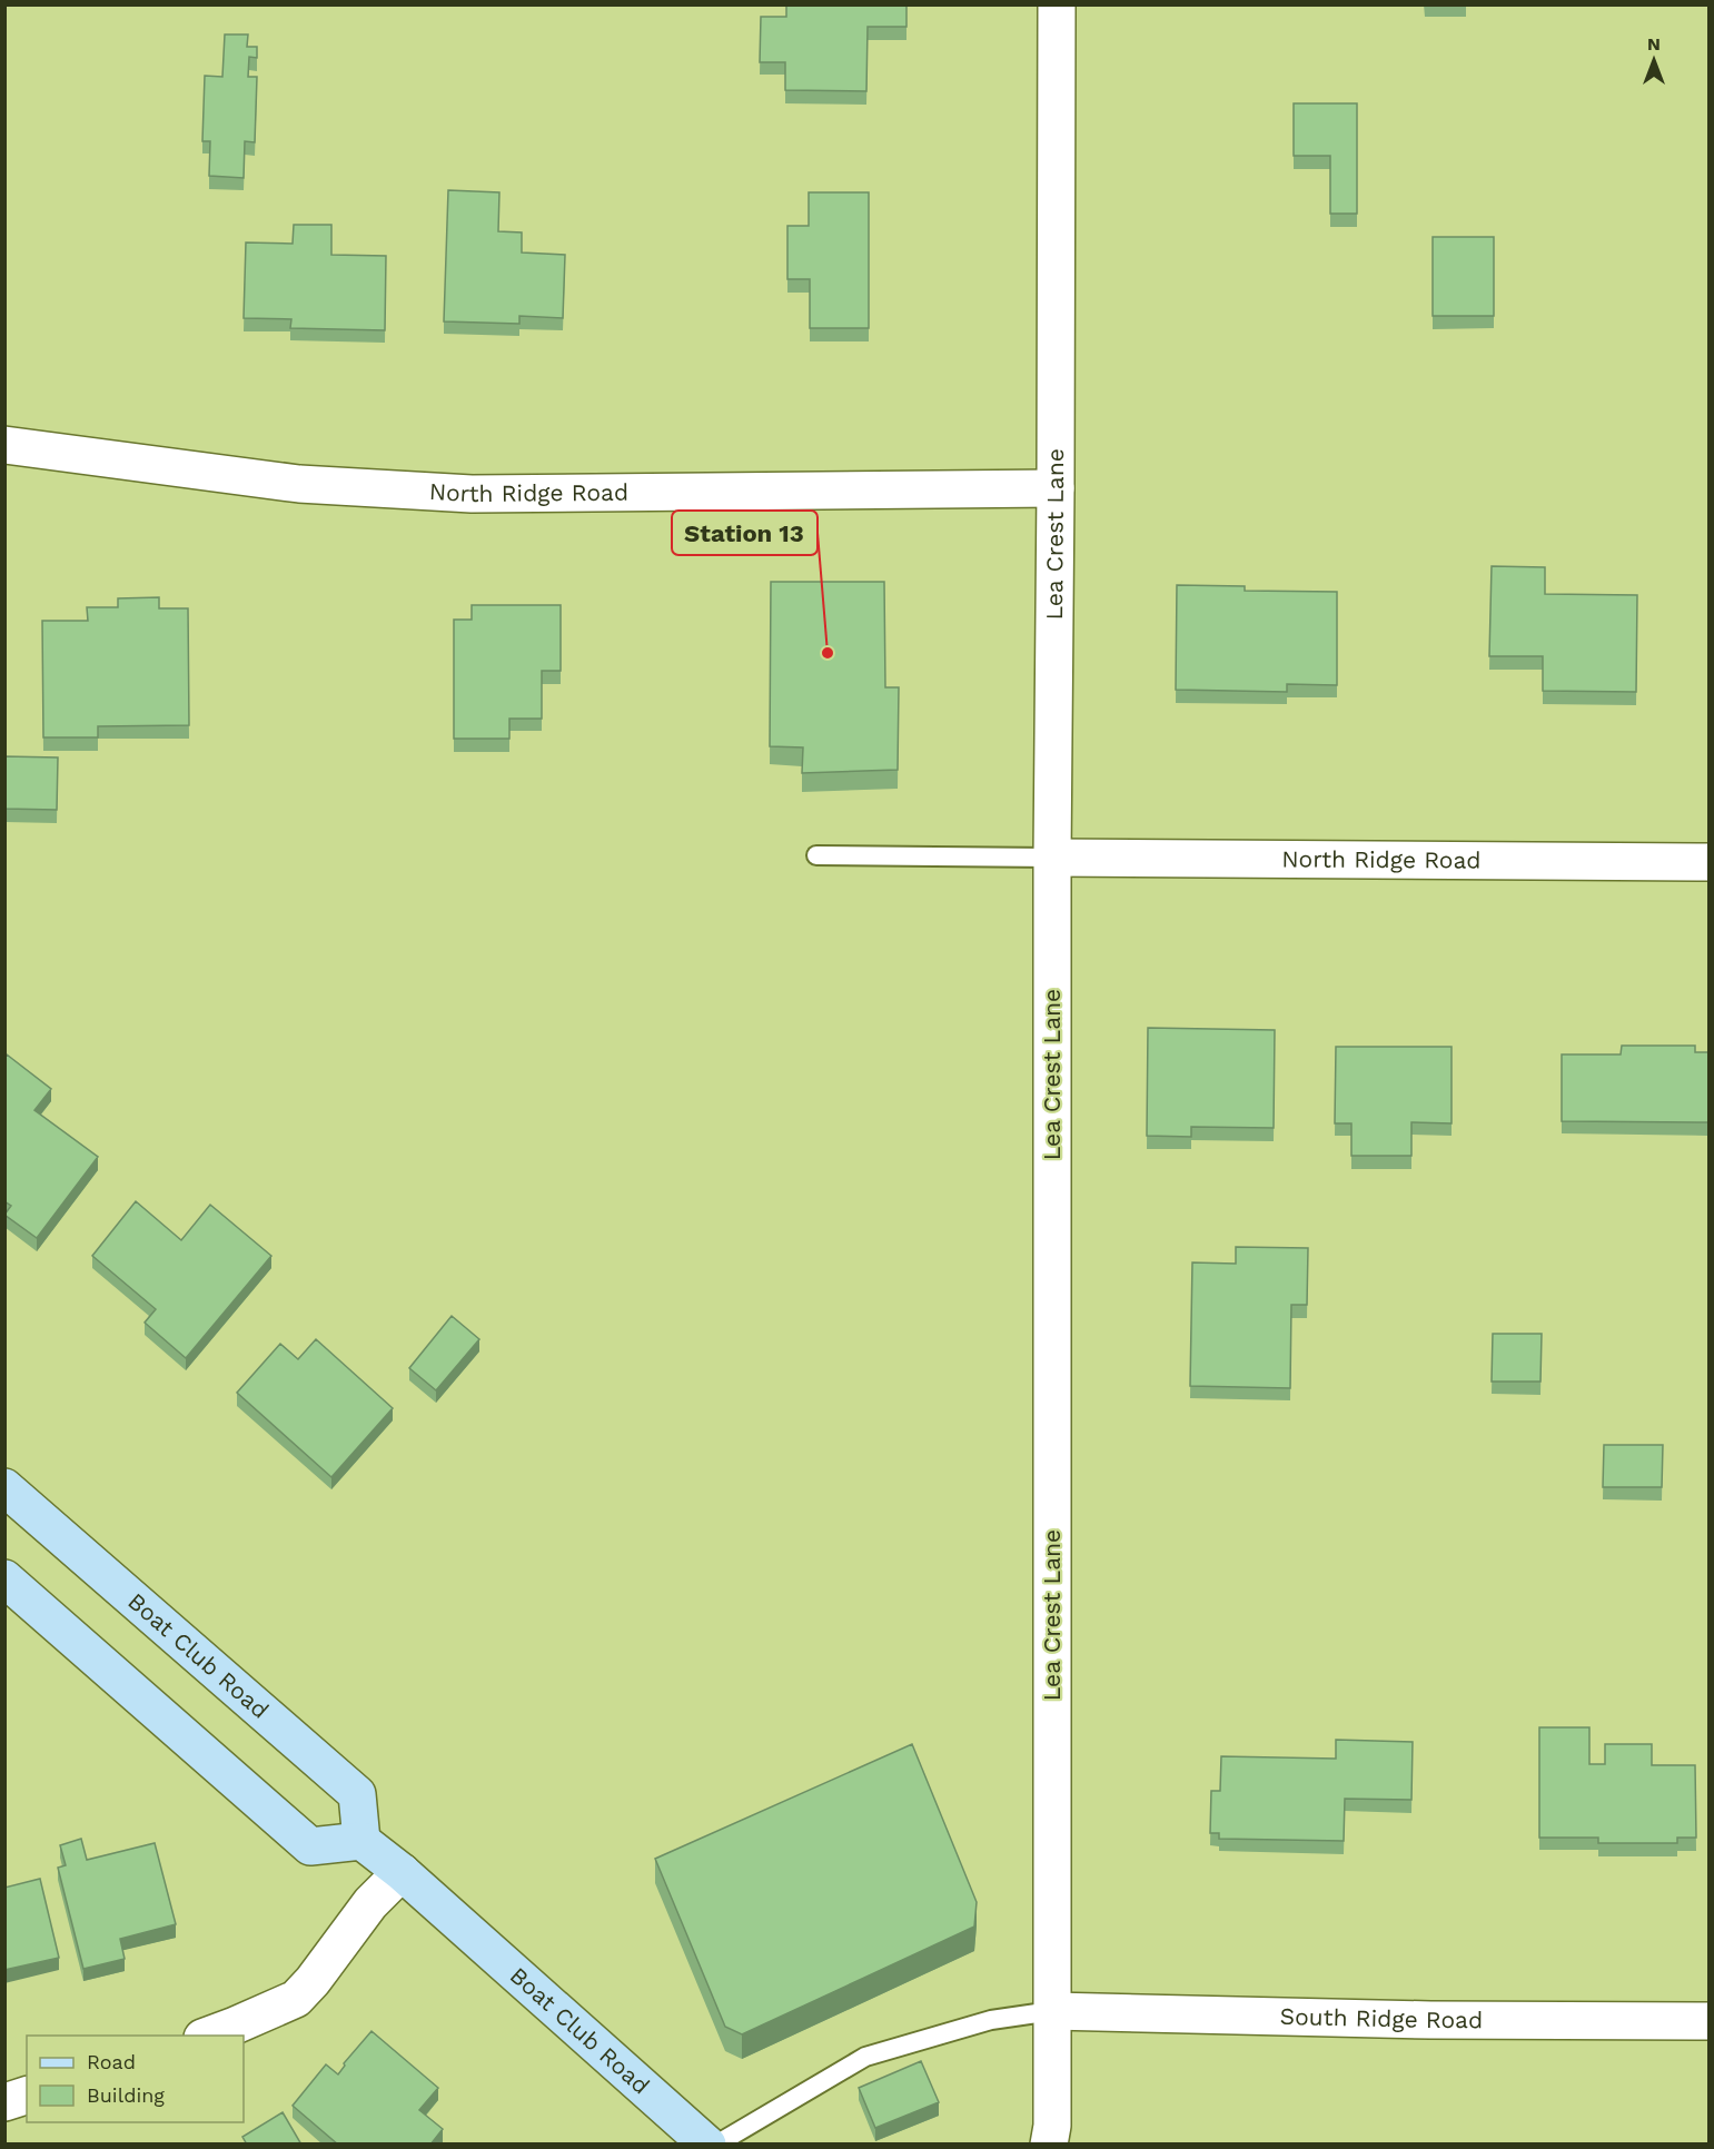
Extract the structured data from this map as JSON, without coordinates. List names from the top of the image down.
{
  "streets": {
    "main road": ["Boat Club Road"],
    "street": ["North Ridge Road", "Lea Crest Lane", "South Ridge Road"]
  },
  "crossings": [
    ["North Ridge Road", "Lea Crest Lane"],
    ["Lea Crest Lane", "South Ridge Road"]
  ],
  "places": ["Station 13"],
  "legend": ["Road", "Building"],
  "north": "top"
}
